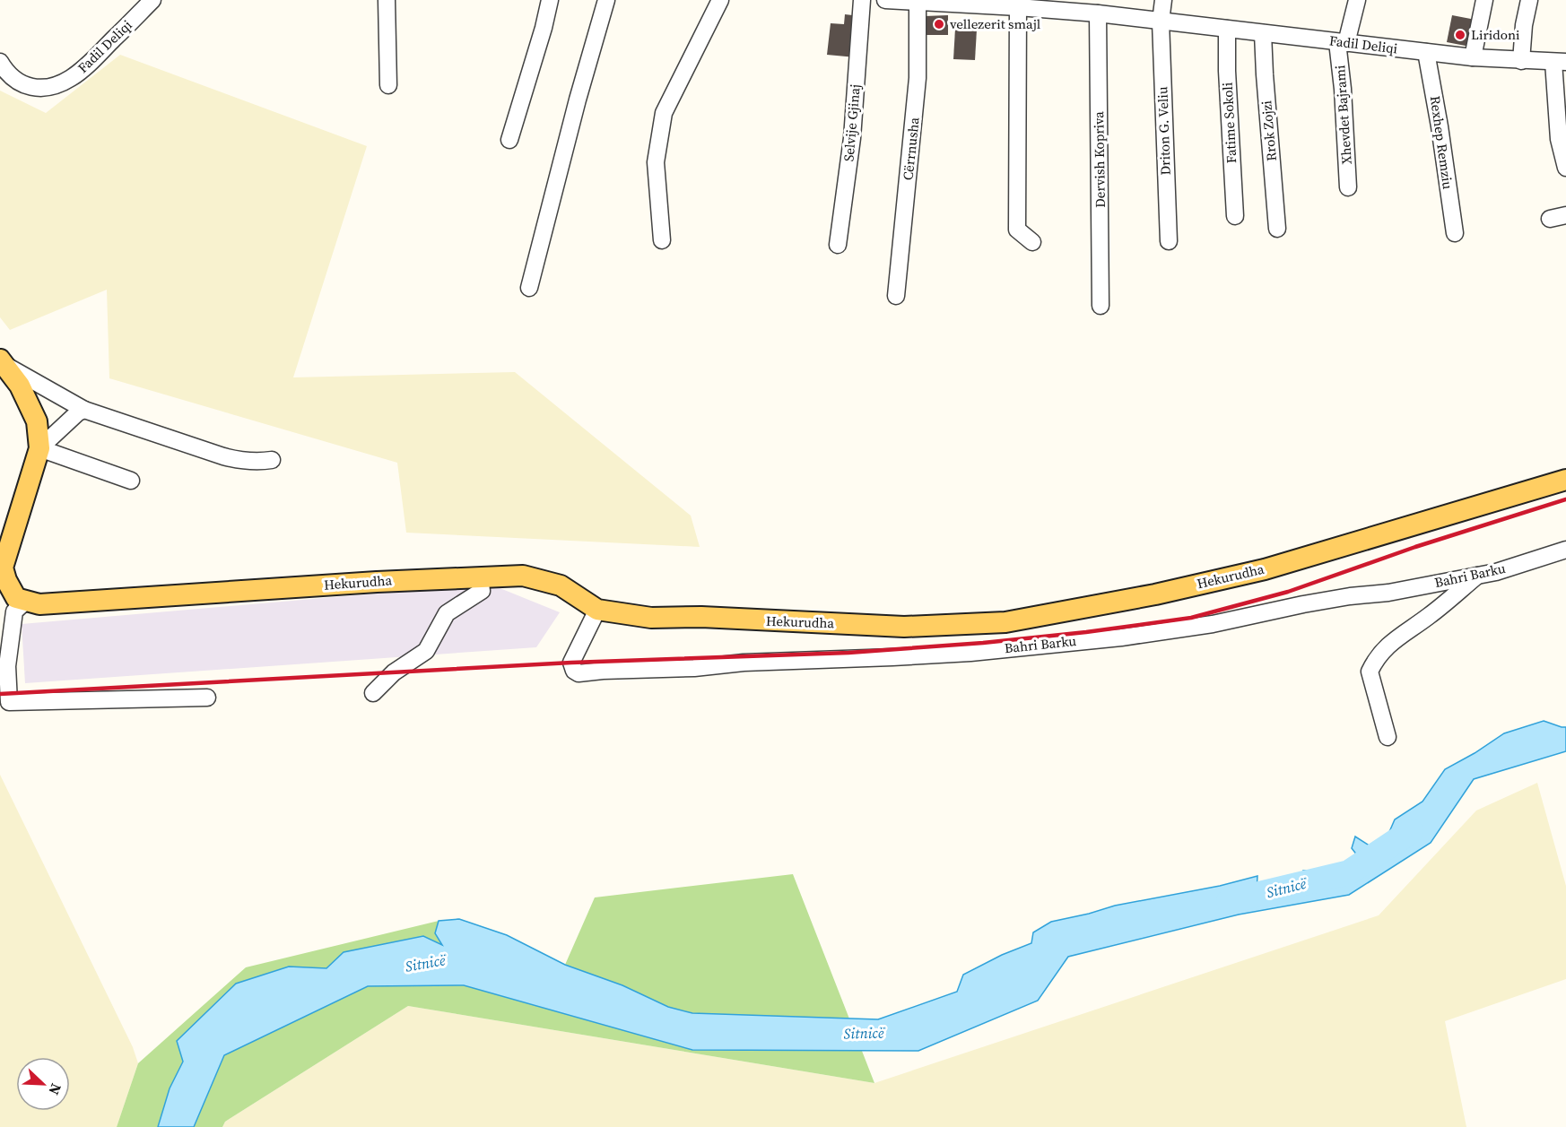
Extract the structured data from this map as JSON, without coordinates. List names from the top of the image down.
{
  "streets": {
    "main road": ["Hekurudha"],
    "street": [
      "Fadil Deliqi",
      "Xhevdet Bajrami",
      "Selvije Gjinaj",
      "Fatime Sokoli",
      "Driton G. Veliu",
      "Rrok Zojzi",
      "Rexhep Remziu",
      "Cërrnusha",
      "Dervish Kopriva",
      "Bahri Barku"
    ]
  },
  "crossings": [
    ["Fadil Deliqi", "Xhevdet Bajrami"],
    ["Fadil Deliqi", "Fatime Sokoli"],
    ["Fadil Deliqi", "Driton G. Veliu"],
    ["Fadil Deliqi", "Rrok Zojzi"],
    ["Fadil Deliqi", "Rexhep Remziu"],
    ["Fadil Deliqi", "Cërrnusha"],
    ["Fadil Deliqi", "Dervish Kopriva"],
    ["Bahri Barku", "Hekurudha"]
  ],
  "water": ["Sitnicë"],
  "places": ["vellezerit smajl", "Liridoni"],
  "north": "bottom right"
}
